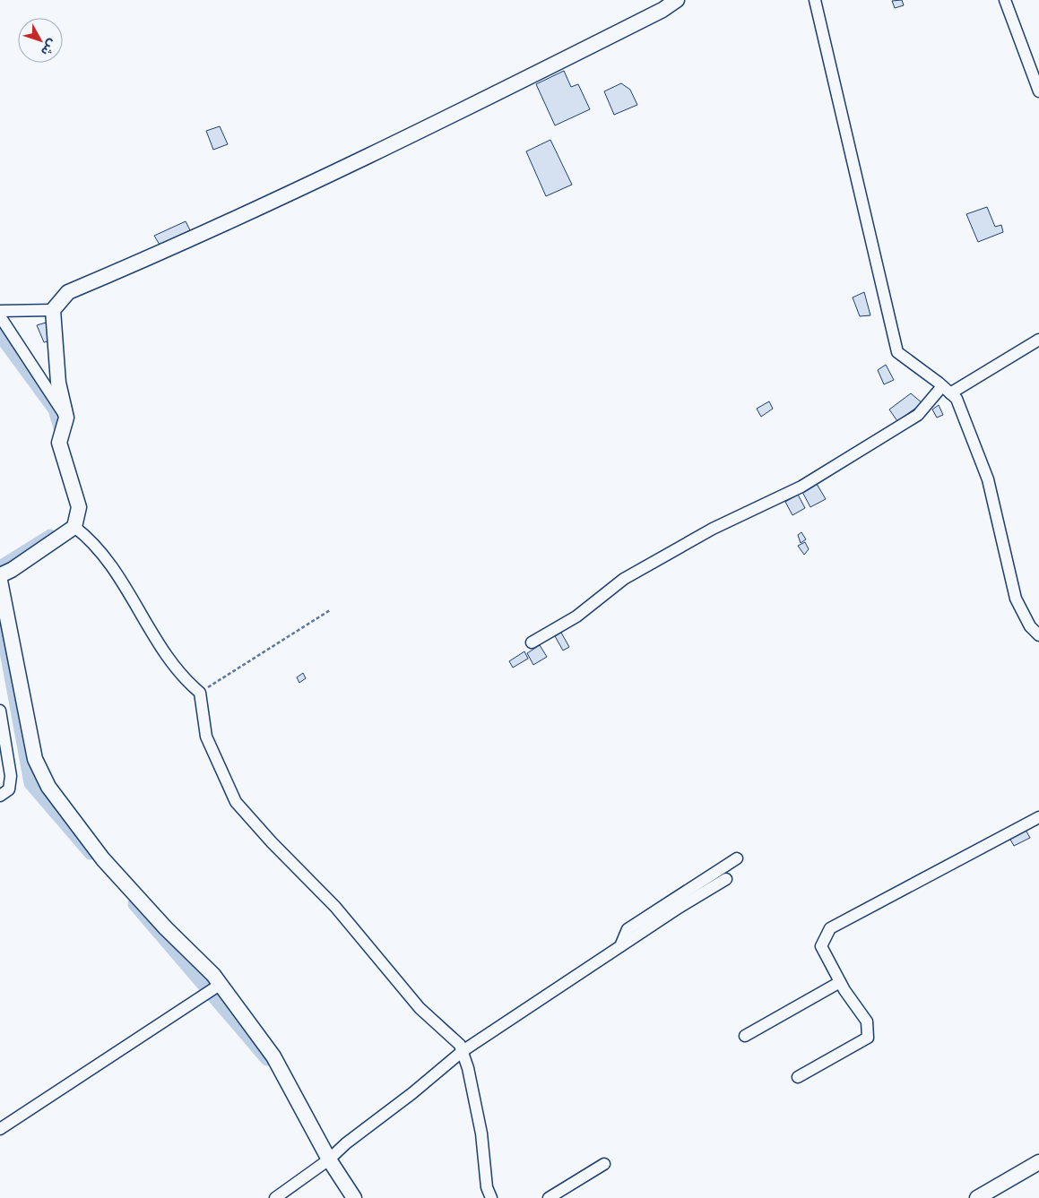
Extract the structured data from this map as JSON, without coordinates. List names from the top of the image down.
{
  "north": "bottom right"
}
